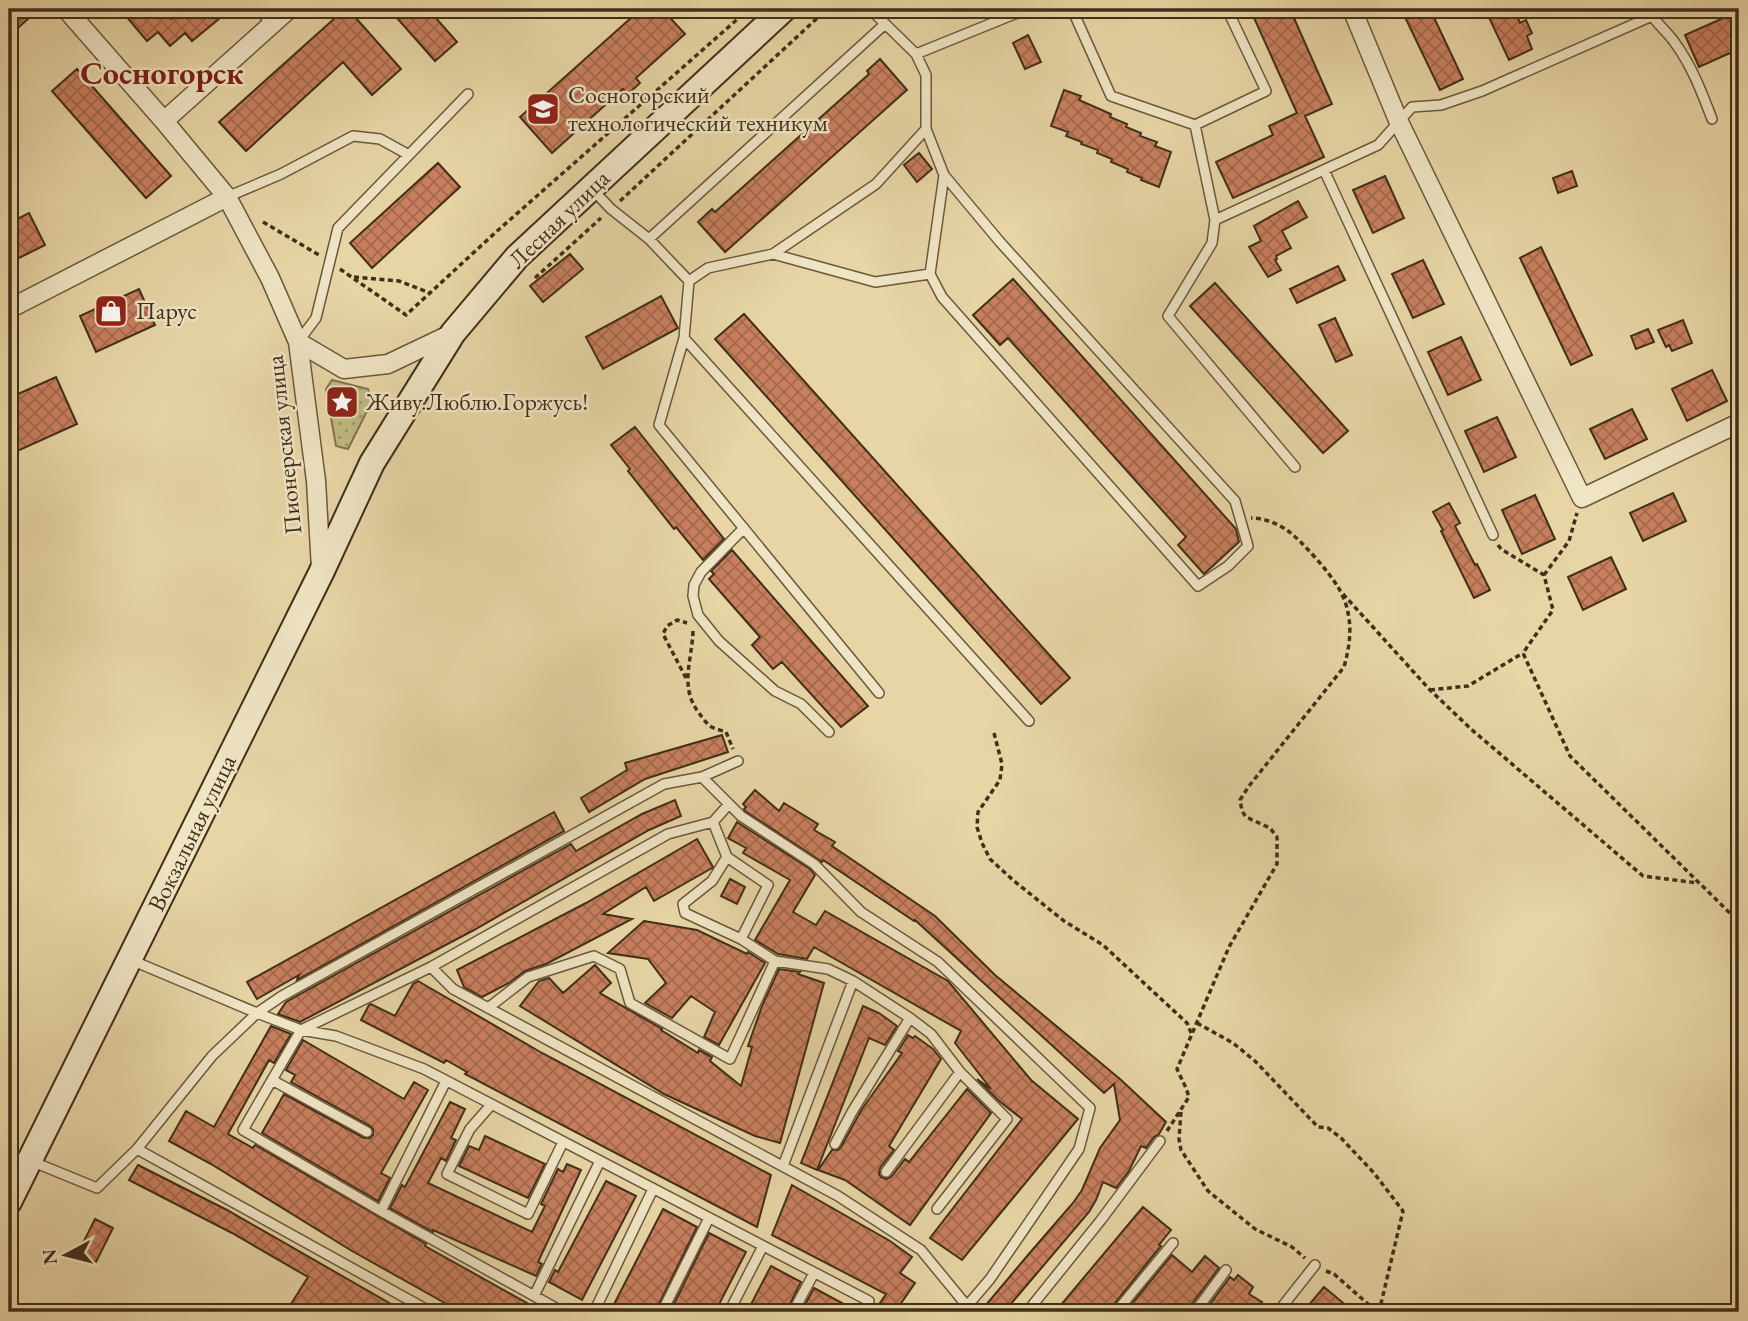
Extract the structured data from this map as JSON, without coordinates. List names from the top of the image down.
{
  "streets": {
    "main road": ["Лесная улица", "Вокзальная улица"],
    "street": ["Пионерская улица"]
  },
  "crossings": [
    ["Лесная улица", "Вокзальная улица"],
    ["Пионерская улица", "Вокзальная улица"]
  ],
  "districts": ["Сосногорск"],
  "places": {
    "school or university": ["Сосногорский технологический техникум"],
    "shop": ["Парус"],
    "place": ["Живу.Люблю.Горжусь!"]
  },
  "north": "left"
}
